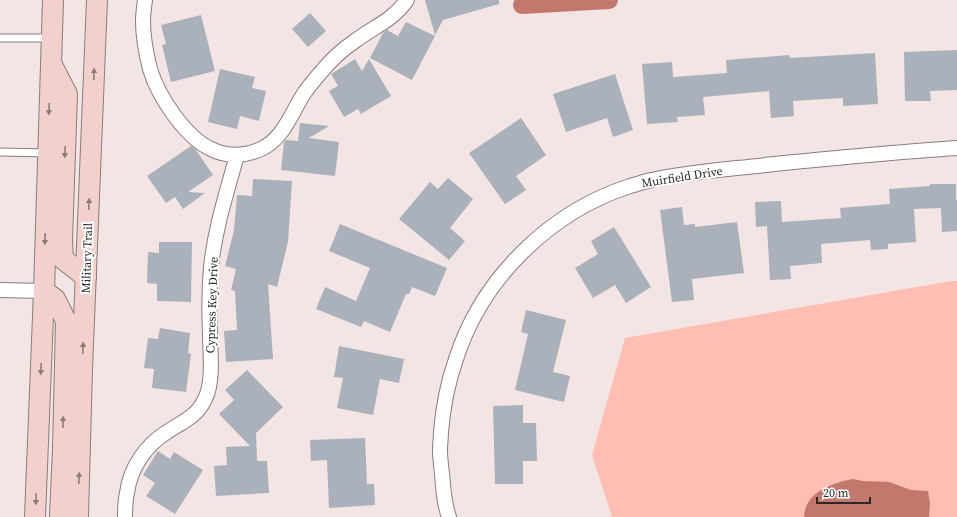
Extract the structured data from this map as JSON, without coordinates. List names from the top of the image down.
{
  "streets": {
    "main road": ["Military Trail"],
    "street": ["Muirfield Drive", "Cypress Key Drive"]
  },
  "scale_bar": "20 m"
}
